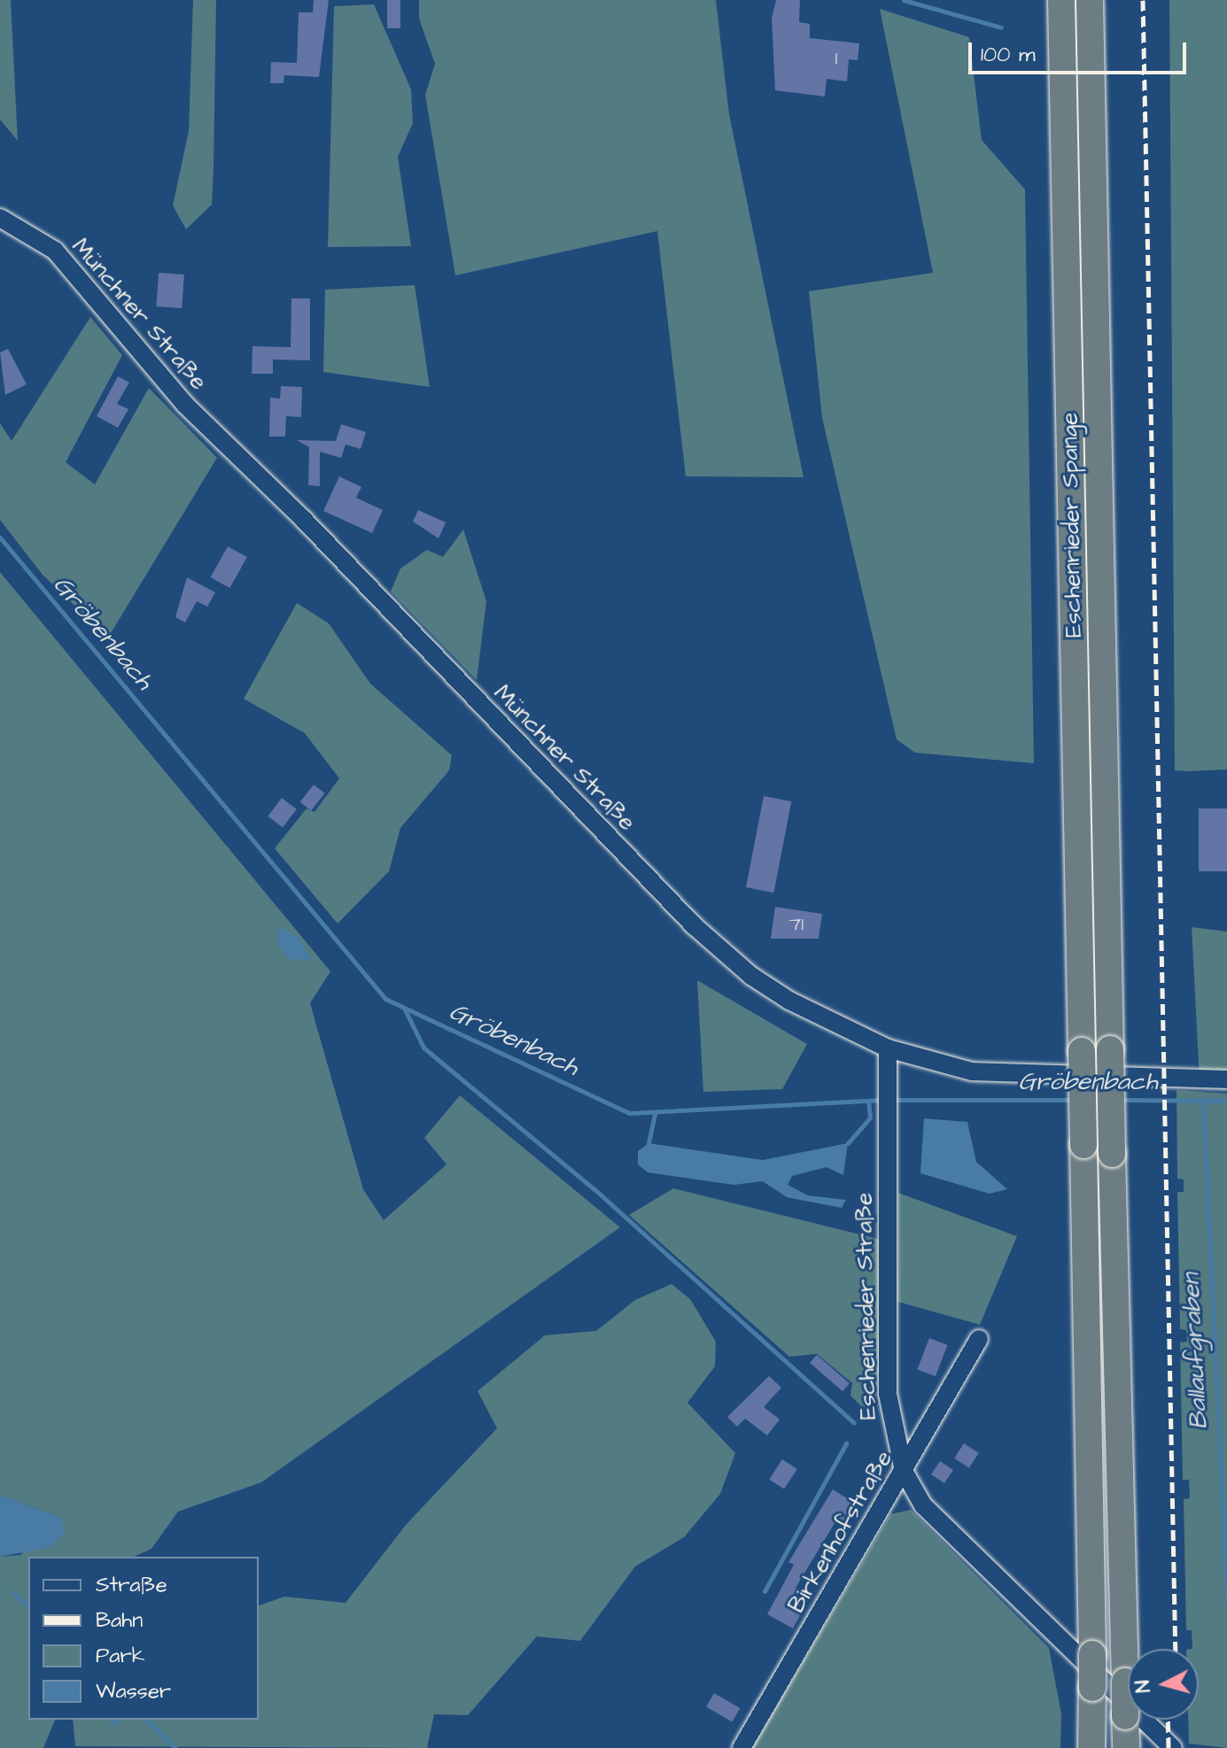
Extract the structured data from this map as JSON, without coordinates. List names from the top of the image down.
{
  "streets": {
    "highway": ["Eschenrieder Spange"],
    "street": ["Münchner Straße", "Eschenrieder Straße", "Birkenhofstraße"]
  },
  "crossings": [
    ["Münchner Straße", "Eschenrieder Straße"],
    ["Eschenrieder Straße", "Birkenhofstraße"]
  ],
  "water": ["Gröbenbach", "Ballaufgraben"],
  "house_numbers": ["1", "71"],
  "legend": [
    "Straße",
    "Bahn",
    "Park",
    "Wasser"
  ],
  "scale_bar": "100 m",
  "north": "left"
}
